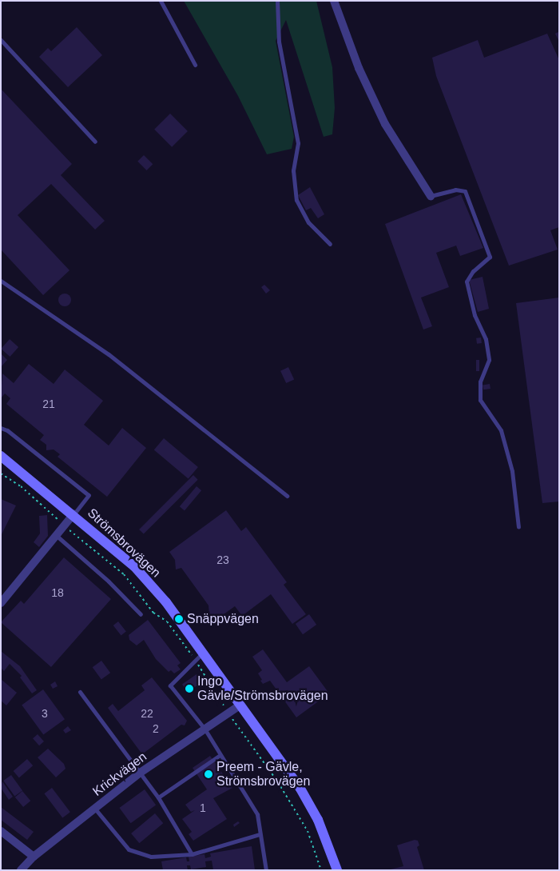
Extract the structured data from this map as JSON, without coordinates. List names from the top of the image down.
{
  "streets": {
    "main road": ["Strömsbrovägen"],
    "street": ["Krickvägen"]
  },
  "crossings": [
    ["Strömsbrovägen", "Krickvägen"]
  ],
  "places": ["Snäppvägen", "Ingo Gävle/Strömsbrovägen", "Preem - Gävle, Strömsbrovägen"],
  "house_numbers": [
    "21",
    "23",
    "18",
    "3",
    "22",
    "2",
    "1"
  ]
}
